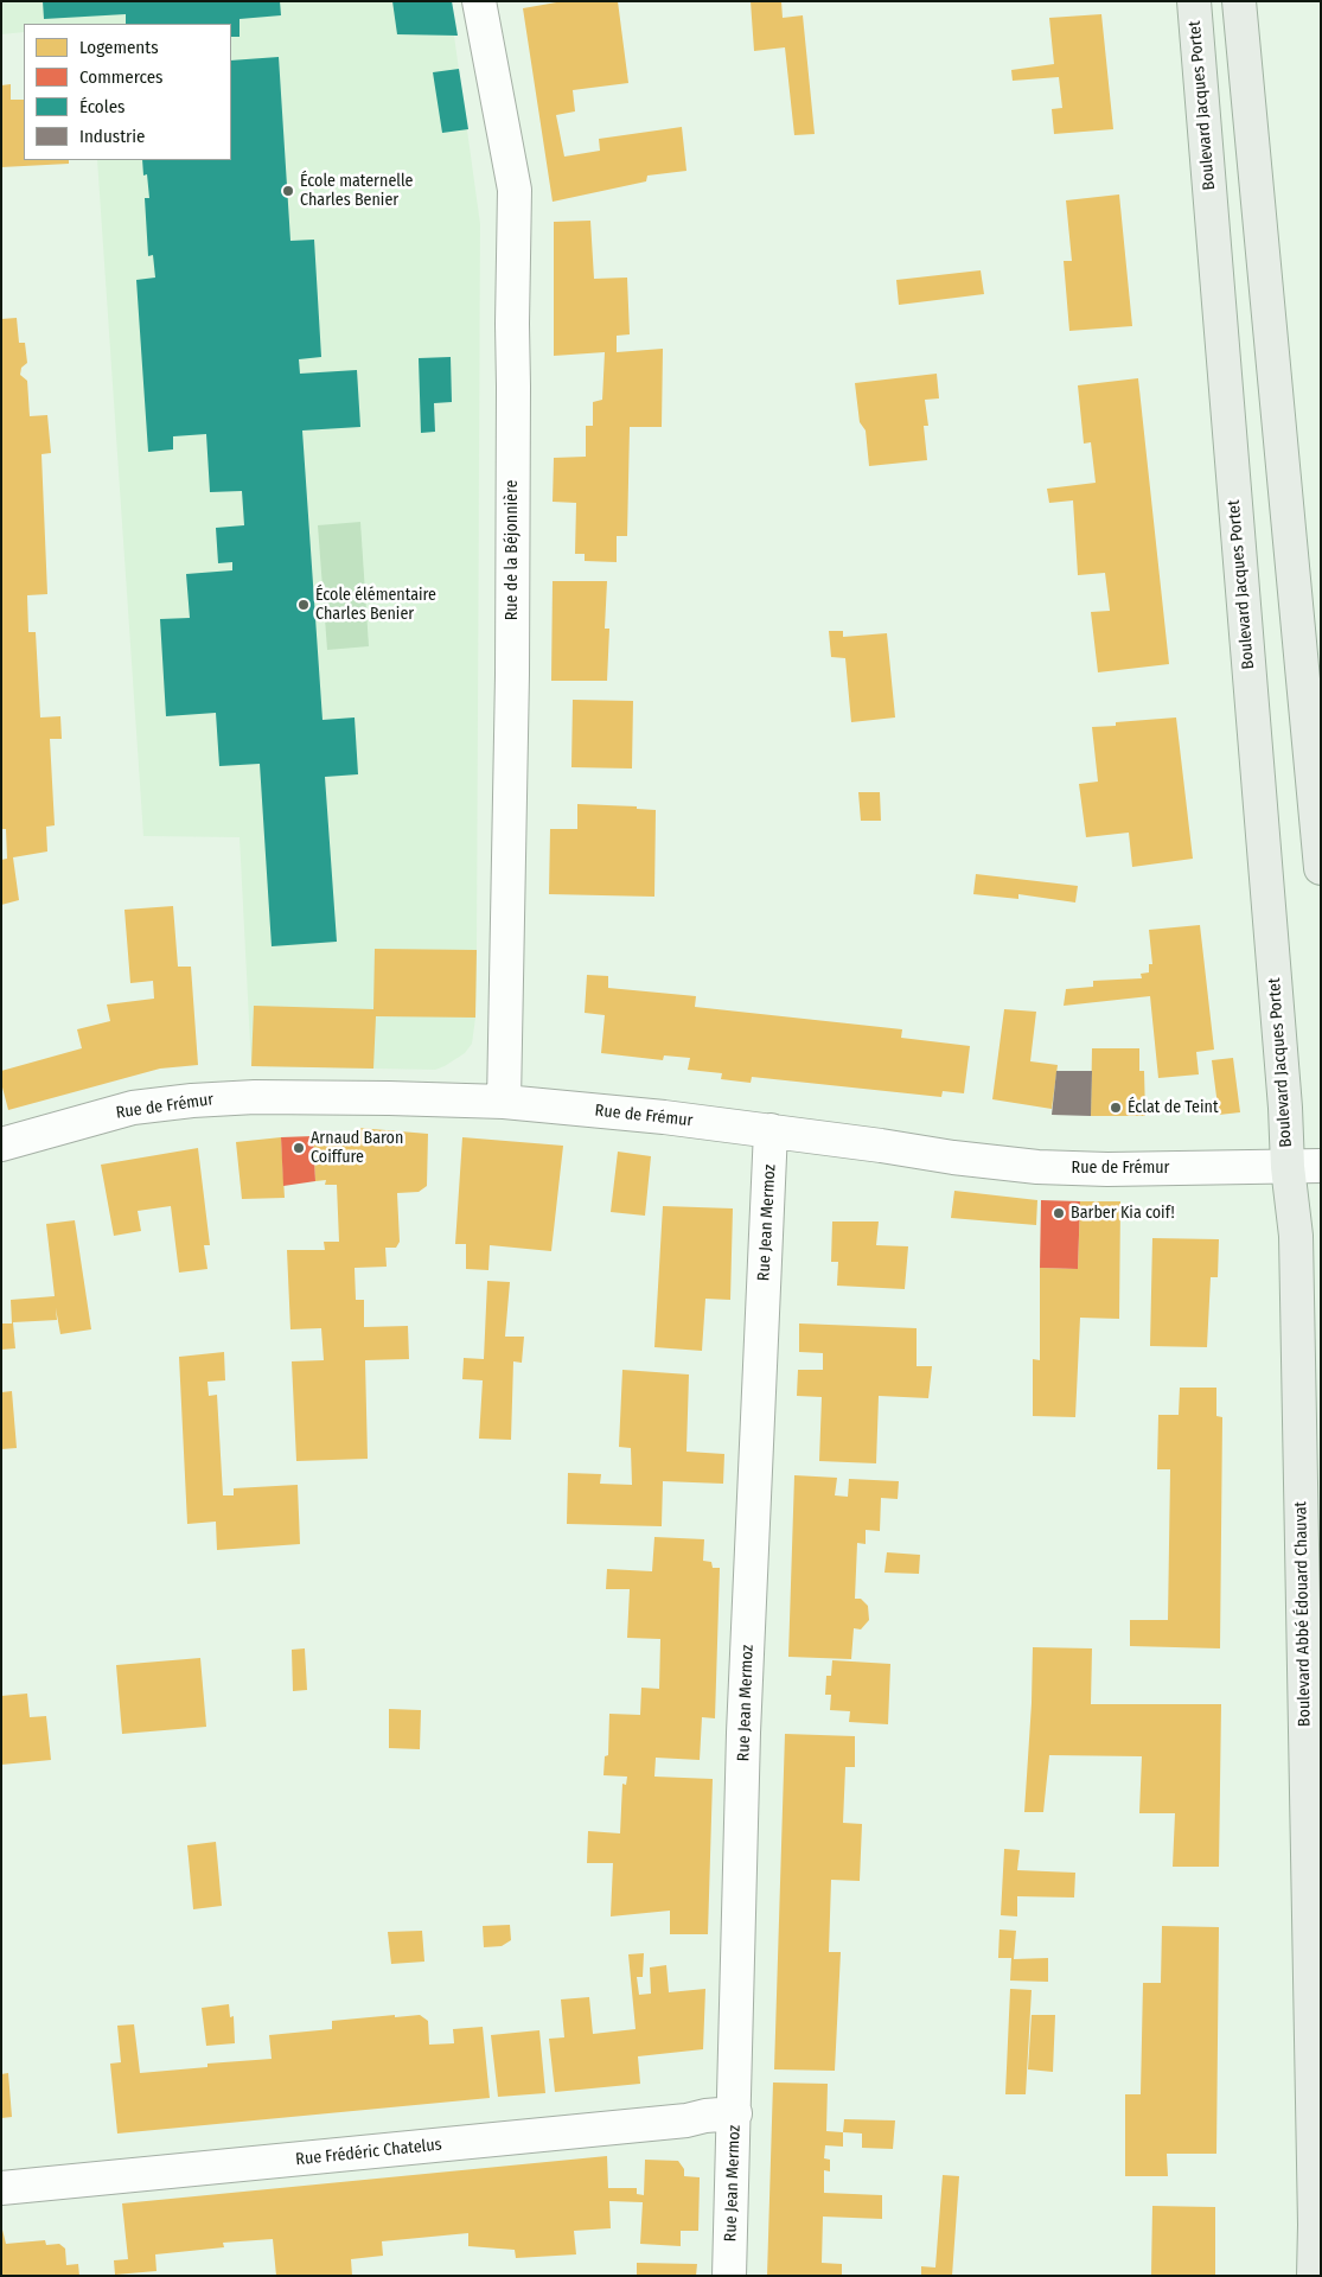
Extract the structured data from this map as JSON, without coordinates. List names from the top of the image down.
{
  "streets": {
    "main road": ["Boulevard Jacques Portet", "Boulevard Abbé Édouard Chauvat"],
    "street": [
      "Rue de la Béjonnière",
      "Rue de Frémur",
      "Rue Jean Mermoz",
      "Rue Frédéric Chatelus"
    ]
  },
  "crossings": [
    ["Boulevard Jacques Portet", "Rue de Frémur"],
    ["Boulevard Jacques Portet", "Boulevard Abbé Édouard Chauvat"],
    ["Rue de la Béjonnière", "Rue de Frémur"],
    ["Rue de Frémur", "Rue Jean Mermoz"],
    ["Rue de Frémur", "Boulevard Abbé Édouard Chauvat"],
    ["Rue Jean Mermoz", "Rue Frédéric Chatelus"]
  ],
  "places": [
    "École maternelle Charles Benier",
    "École élémentaire Charles Benier",
    "Éclat de Teint",
    "Arnaud Baron Coiffure",
    "Barber Kia coif!"
  ],
  "legend": [
    "Logements",
    "Commerces",
    "Écoles",
    "Industrie"
  ]
}
